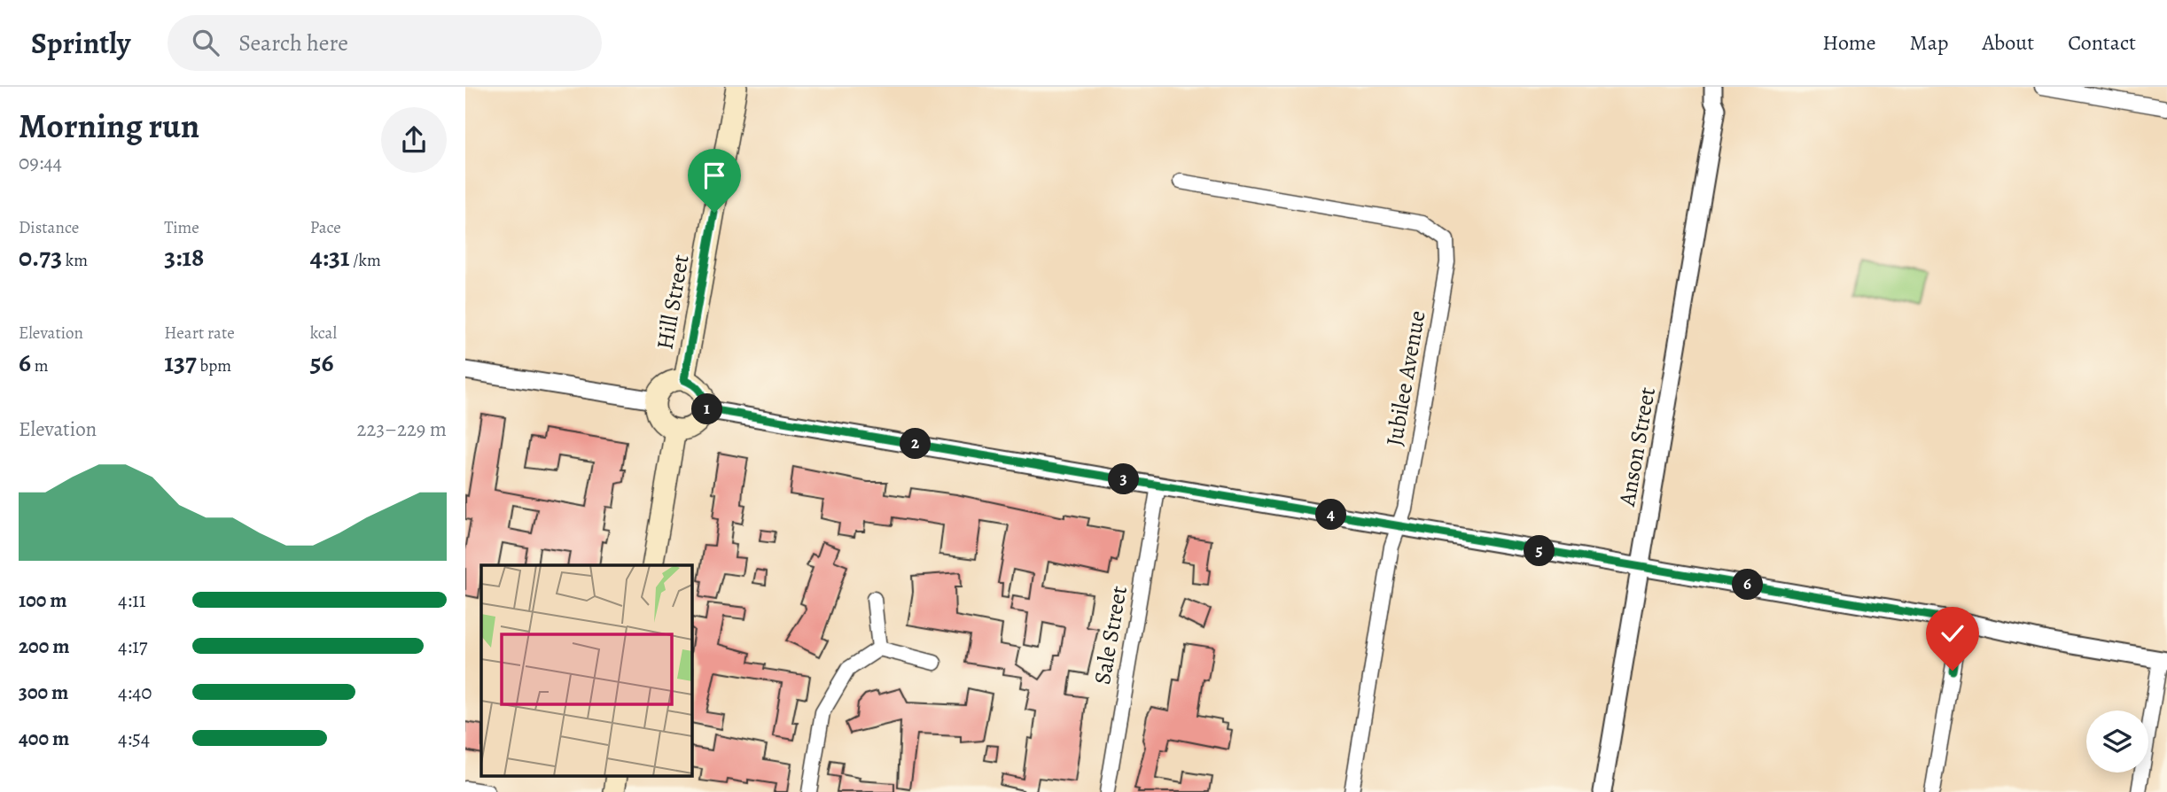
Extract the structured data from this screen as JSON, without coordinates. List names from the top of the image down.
{
  "streets": {
    "main road": ["Hill Street"],
    "street": ["Jubilee Avenue", "Anson Street", "Sale Street"]
  },
  "page": {
    "header": "Sprintly",
    "search": "Search here",
    "nav": [
      "Home",
      "Map",
      "About",
      "Contact"
    ],
    "heading": ["Morning run", "09:44"],
    "stats": [
      ["Distance", "0.73 km"],
      ["Time", "3:18"],
      ["Pace", "4:31 /km"],
      ["Elevation", "6 m"],
      ["Heart rate", "137 bpm"],
      ["kcal", "56"]
    ],
    "pins": [
      "1",
      "2",
      "3",
      "4",
      "5",
      "6"
    ],
    "chart": ["Elevation", "223–229 m"],
    "list": [
      {
        "name": "100 m",
        "note": "4:11"
      },
      {
        "name": "200 m",
        "note": "4:17"
      },
      {
        "name": "300 m",
        "note": "4:40"
      },
      {
        "name": "400 m",
        "note": "4:54"
      }
    ]
  }
}
